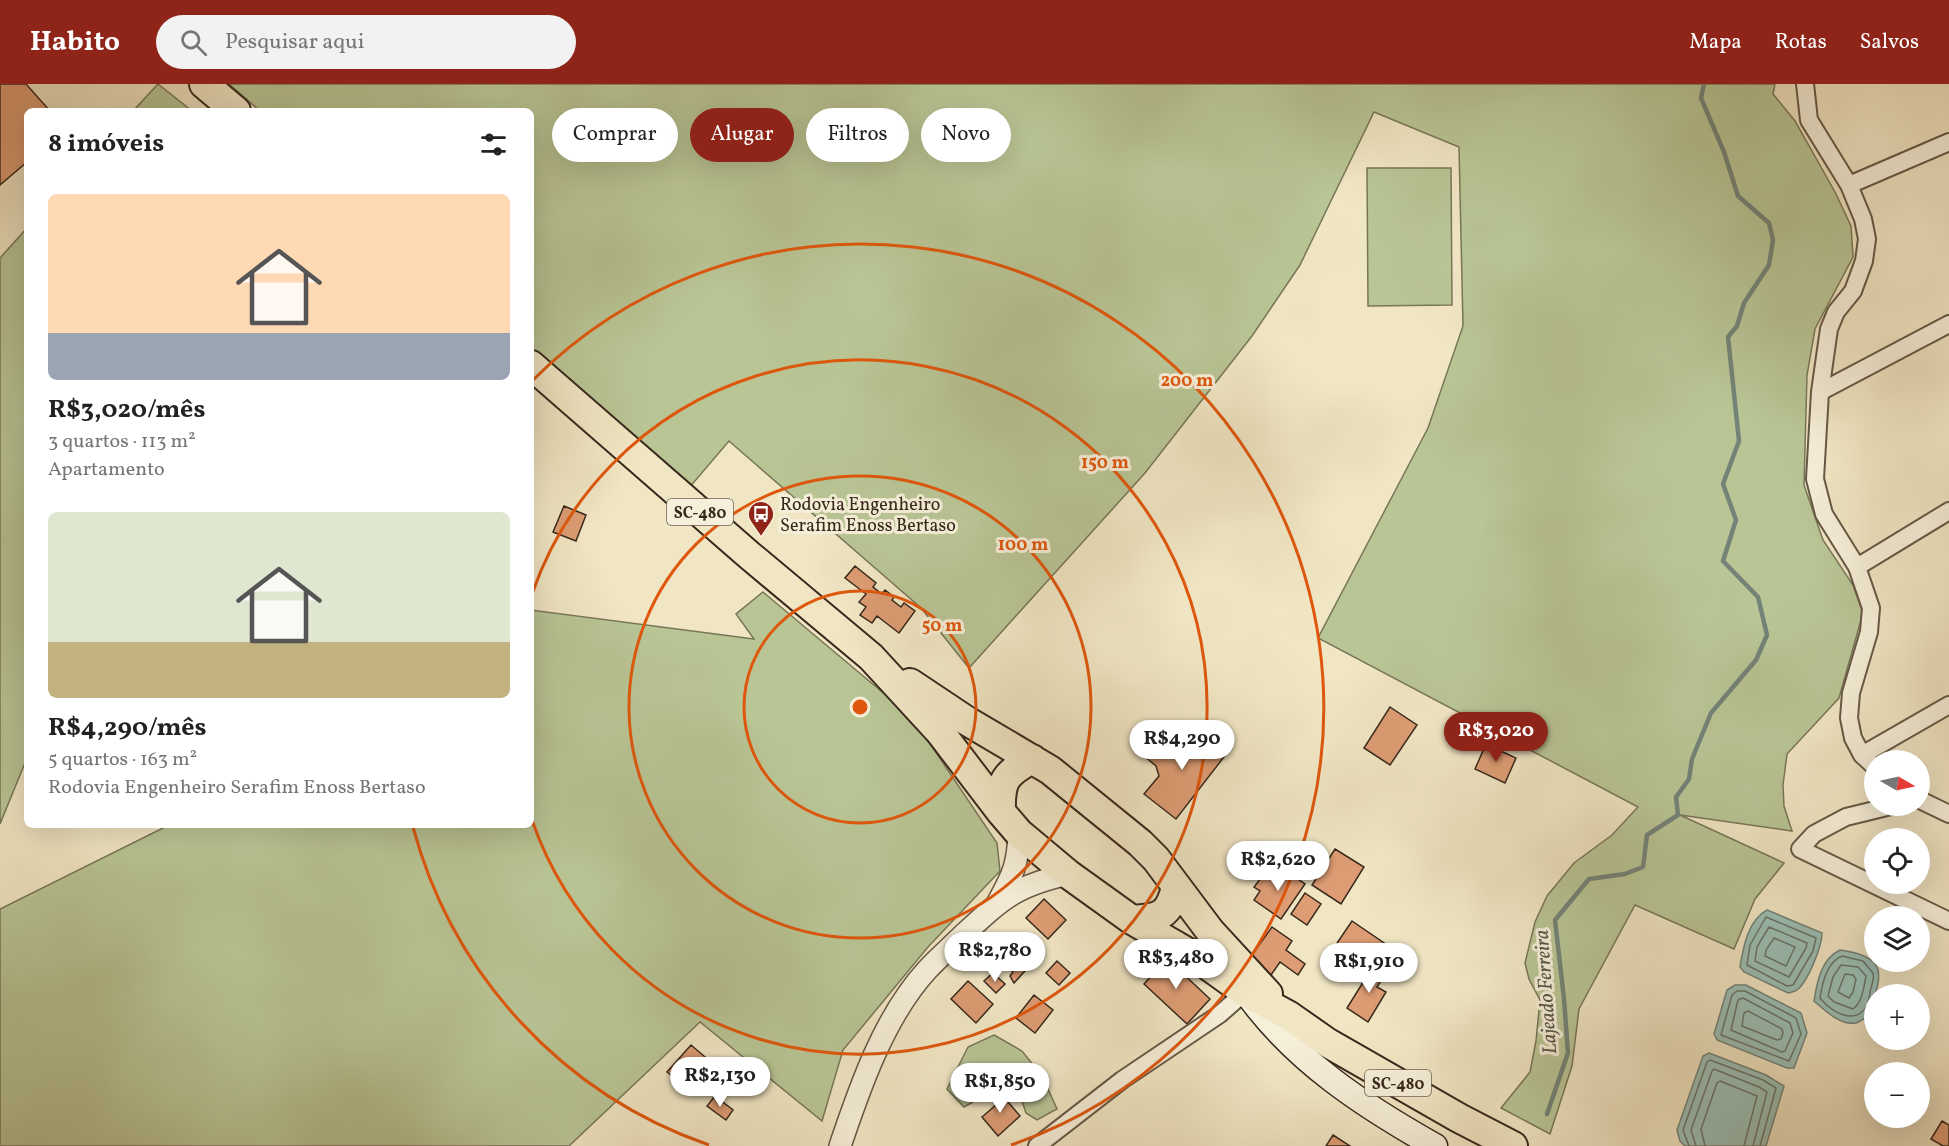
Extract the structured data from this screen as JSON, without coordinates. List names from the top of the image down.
{
  "streets": {
    "highway": ["SC-480"]
  },
  "water": ["Lajeado Ferreira"],
  "places": {
    "bus stop": ["Rodovia Engenheiro Serafim Enoss Bertaso"]
  },
  "north": "right",
  "page": {
    "header": "Habito",
    "search": "Pesquisar aqui",
    "nav": ["Mapa", "Rotas", "Salvos"],
    "chip": [
      "Comprar",
      "Alugar",
      "Filtros",
      "Novo"
    ],
    "heading": "8 imóveis",
    "list": [
      {
        "name": "R$3,020/mês",
        "note": "3 quartos · 113 m² · Apartamento"
      },
      {
        "name": "R$4,290/mês",
        "note": "5 quartos · 163 m² · Rodovia Engenheiro Serafim Enoss Bertaso"
      }
    ],
    "price": [
      "R$3,020",
      "R$4,290",
      "R$2,620",
      "R$2,780",
      "R$3,480",
      "R$1,910",
      "R$2,130",
      "R$1,850"
    ],
    "map_buttons": ["+", "−"]
  },
  "rings": [
    "200 m",
    "150 m",
    "100 m",
    "50 m"
  ]
}
